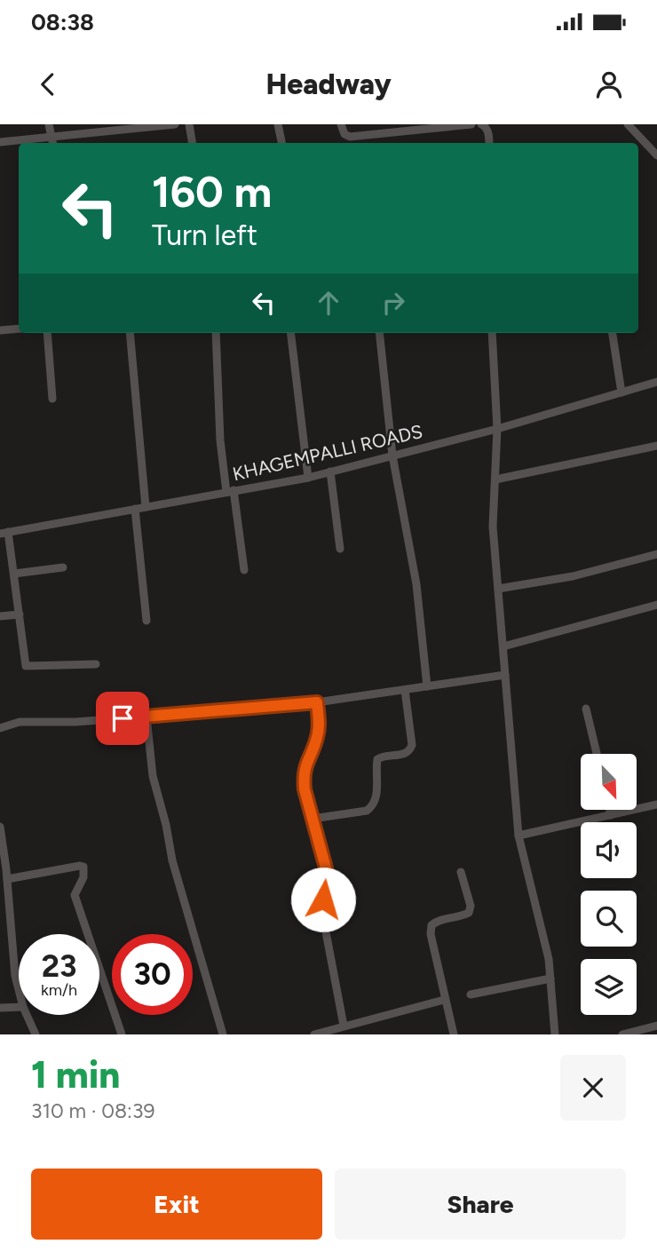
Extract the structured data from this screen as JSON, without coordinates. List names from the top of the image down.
{
  "streets": {
    "street": ["KHAGEMPALLI ROADS"]
  },
  "north": "bottom right",
  "page": {
    "status": "08:38",
    "header": "Headway",
    "turn": ["160 m", "Turn left"],
    "speed": "23 km/h",
    "limit": "30",
    "heading": ["1 min", "310 m · 08:39"],
    "buttons": ["Exit", "Share"]
  }
}
